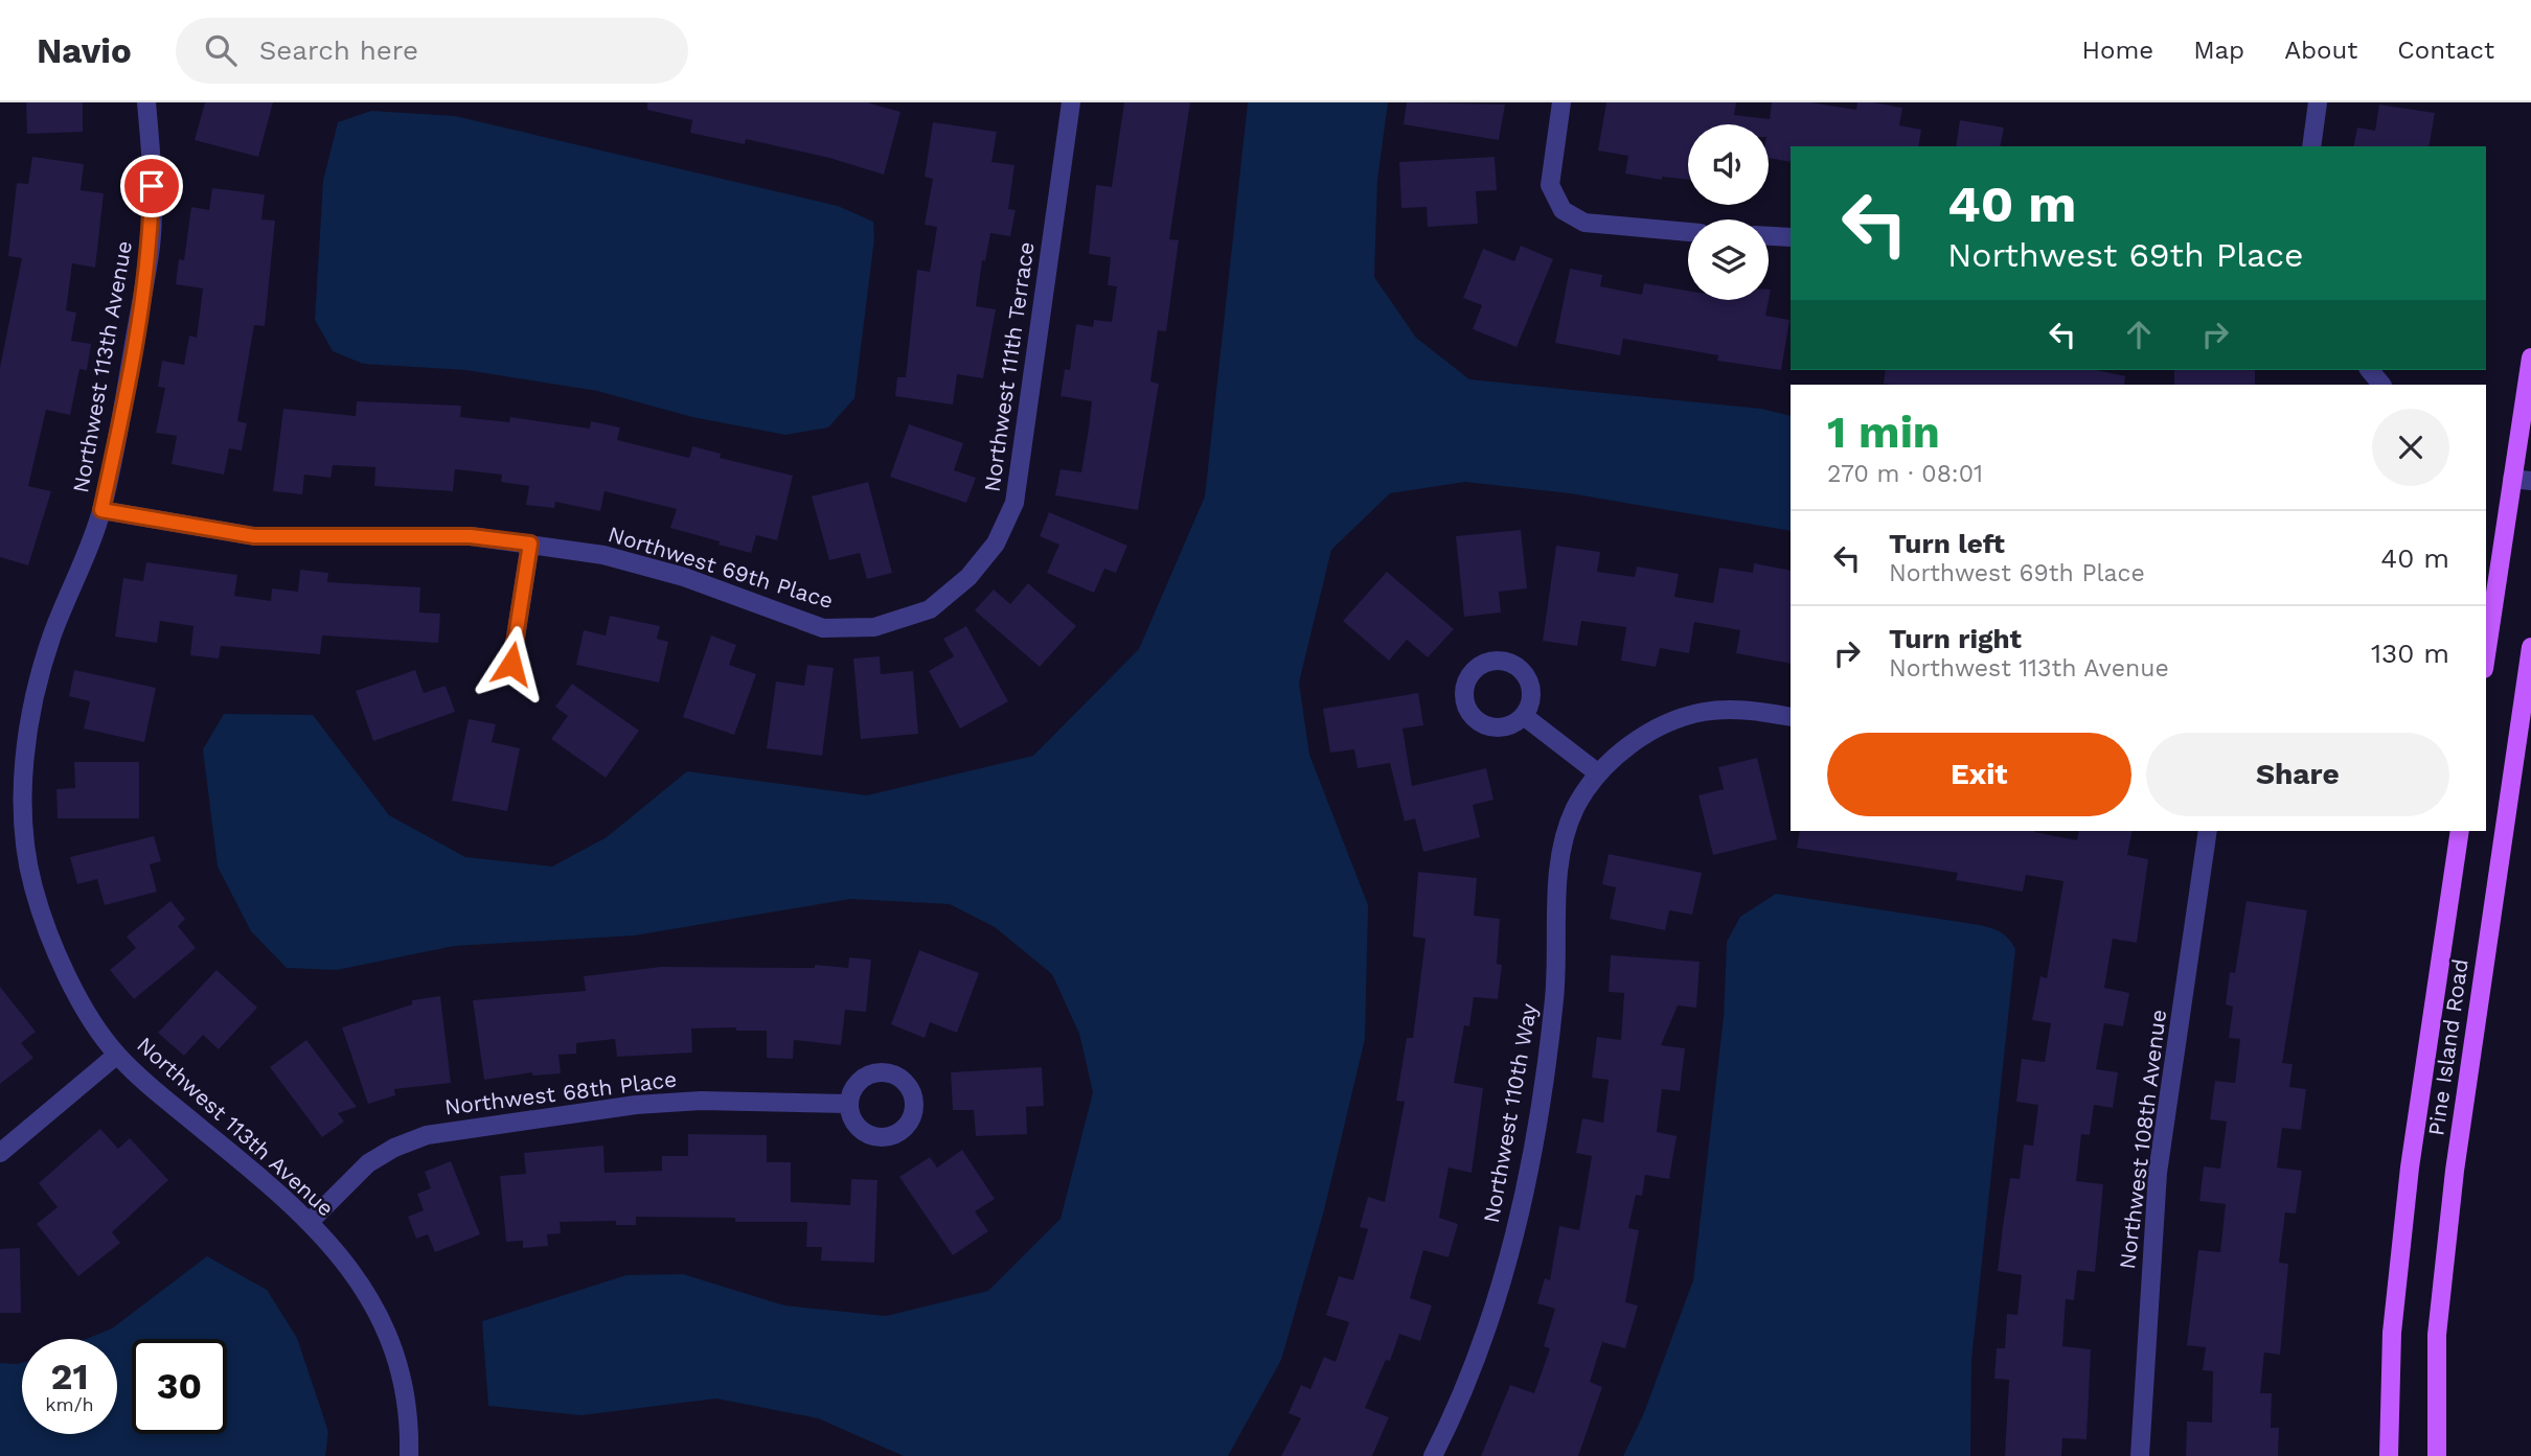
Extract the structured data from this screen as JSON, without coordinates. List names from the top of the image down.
{
  "streets": {
    "main road": ["Pine Island Road"],
    "street": [
      "Northwest 113th Avenue",
      "Northwest 111th Terrace",
      "Northwest 69th Place",
      "Northwest 68th Place",
      "Northwest 110th Way",
      "Northwest 108th Avenue"
    ]
  },
  "crossings": [
    ["Northwest 113th Avenue", "Northwest 69th Place"],
    ["Northwest 113th Avenue", "Northwest 68th Place"],
    ["Northwest 111th Terrace", "Northwest 69th Place"]
  ],
  "page": {
    "header": "Navio",
    "search": "Search here",
    "nav": [
      "Home",
      "Map",
      "About",
      "Contact"
    ],
    "turn": ["40 m", "Northwest 69th Place"],
    "heading": ["1 min", "270 m · 08:01"],
    "list": [
      {
        "name": "Turn left",
        "note": "Northwest 69th Place",
        "value": "40 m"
      },
      {
        "name": "Turn right",
        "note": "Northwest 113th Avenue",
        "value": "130 m"
      }
    ],
    "buttons": ["Exit", "Share"],
    "speed": "21 km/h",
    "limit": "30"
  }
}
